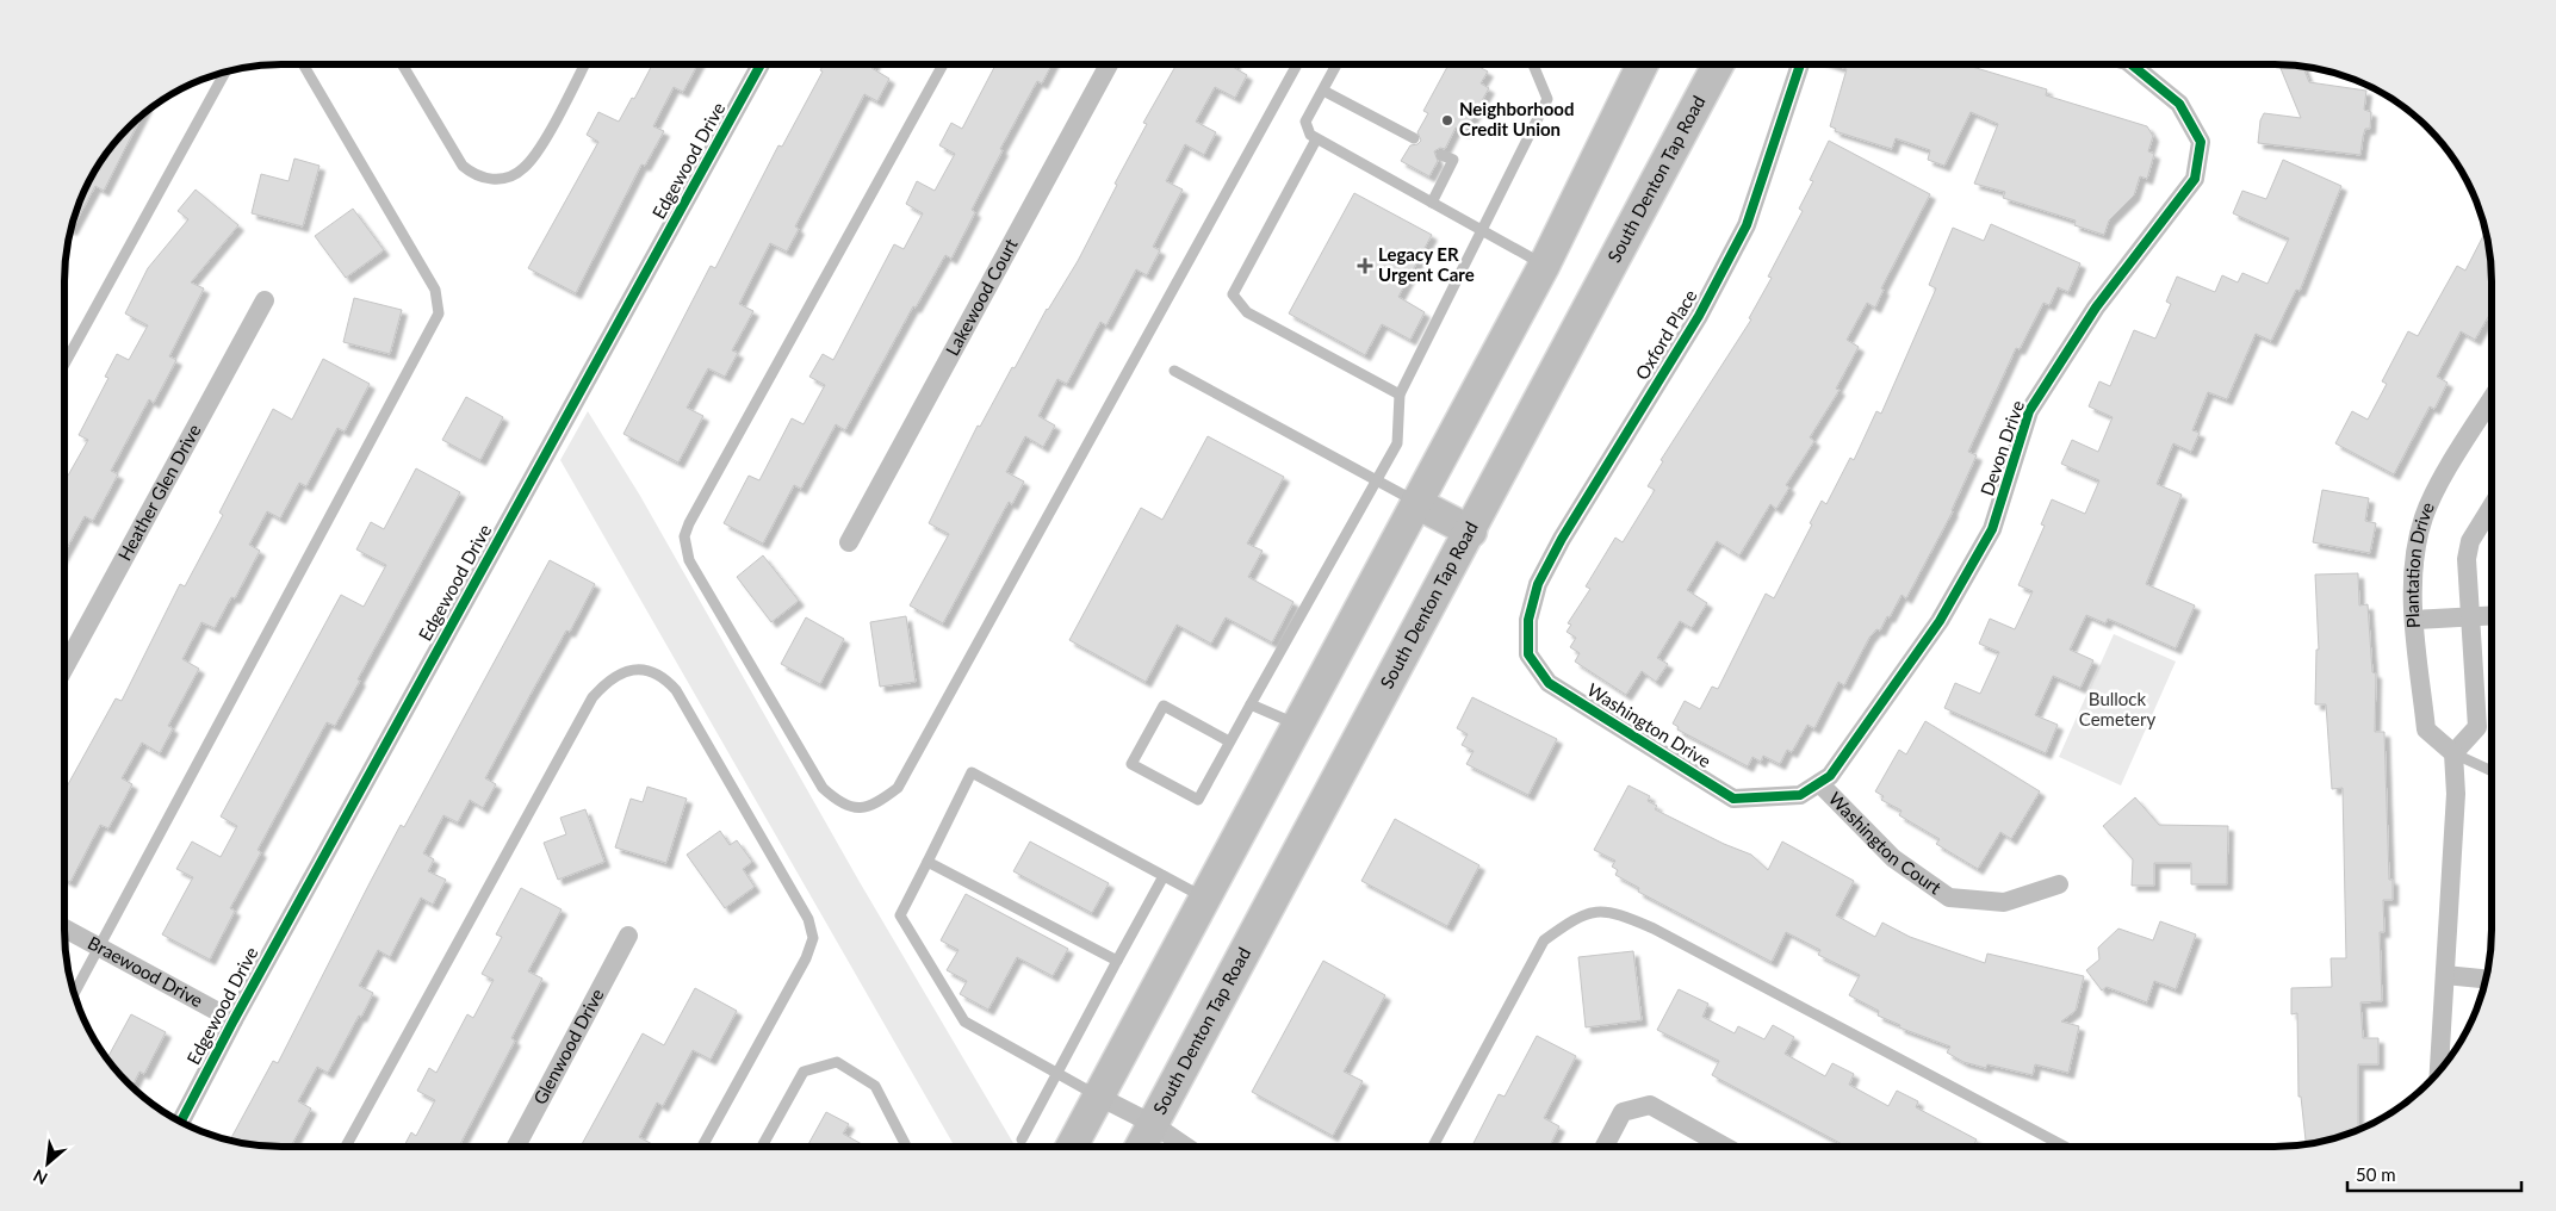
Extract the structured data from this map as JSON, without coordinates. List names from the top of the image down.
{
  "streets": {
    "main road": ["South Denton Tap Road"],
    "street": [
      "Edgewood Drive",
      "Lakewood Court",
      "Oxford Place",
      "Devon Drive",
      "Heather Glen Drive",
      "Plantation Drive",
      "Washington Drive",
      "Washington Court",
      "Braewood Drive",
      "Glenwood Drive"
    ]
  },
  "crossings": [
    ["Edgewood Drive", "Braewood Drive"],
    ["Oxford Place", "Washington Drive"],
    ["Devon Drive", "Washington Drive"],
    ["Devon Drive", "Washington Court"]
  ],
  "parks": ["Bullock Cemetery"],
  "places": {
    "other": ["Neighborhood Credit Union"],
    "health": ["Legacy ER Urgent Care"]
  },
  "scale_bar": "50 m",
  "north": "bottom left"
}
